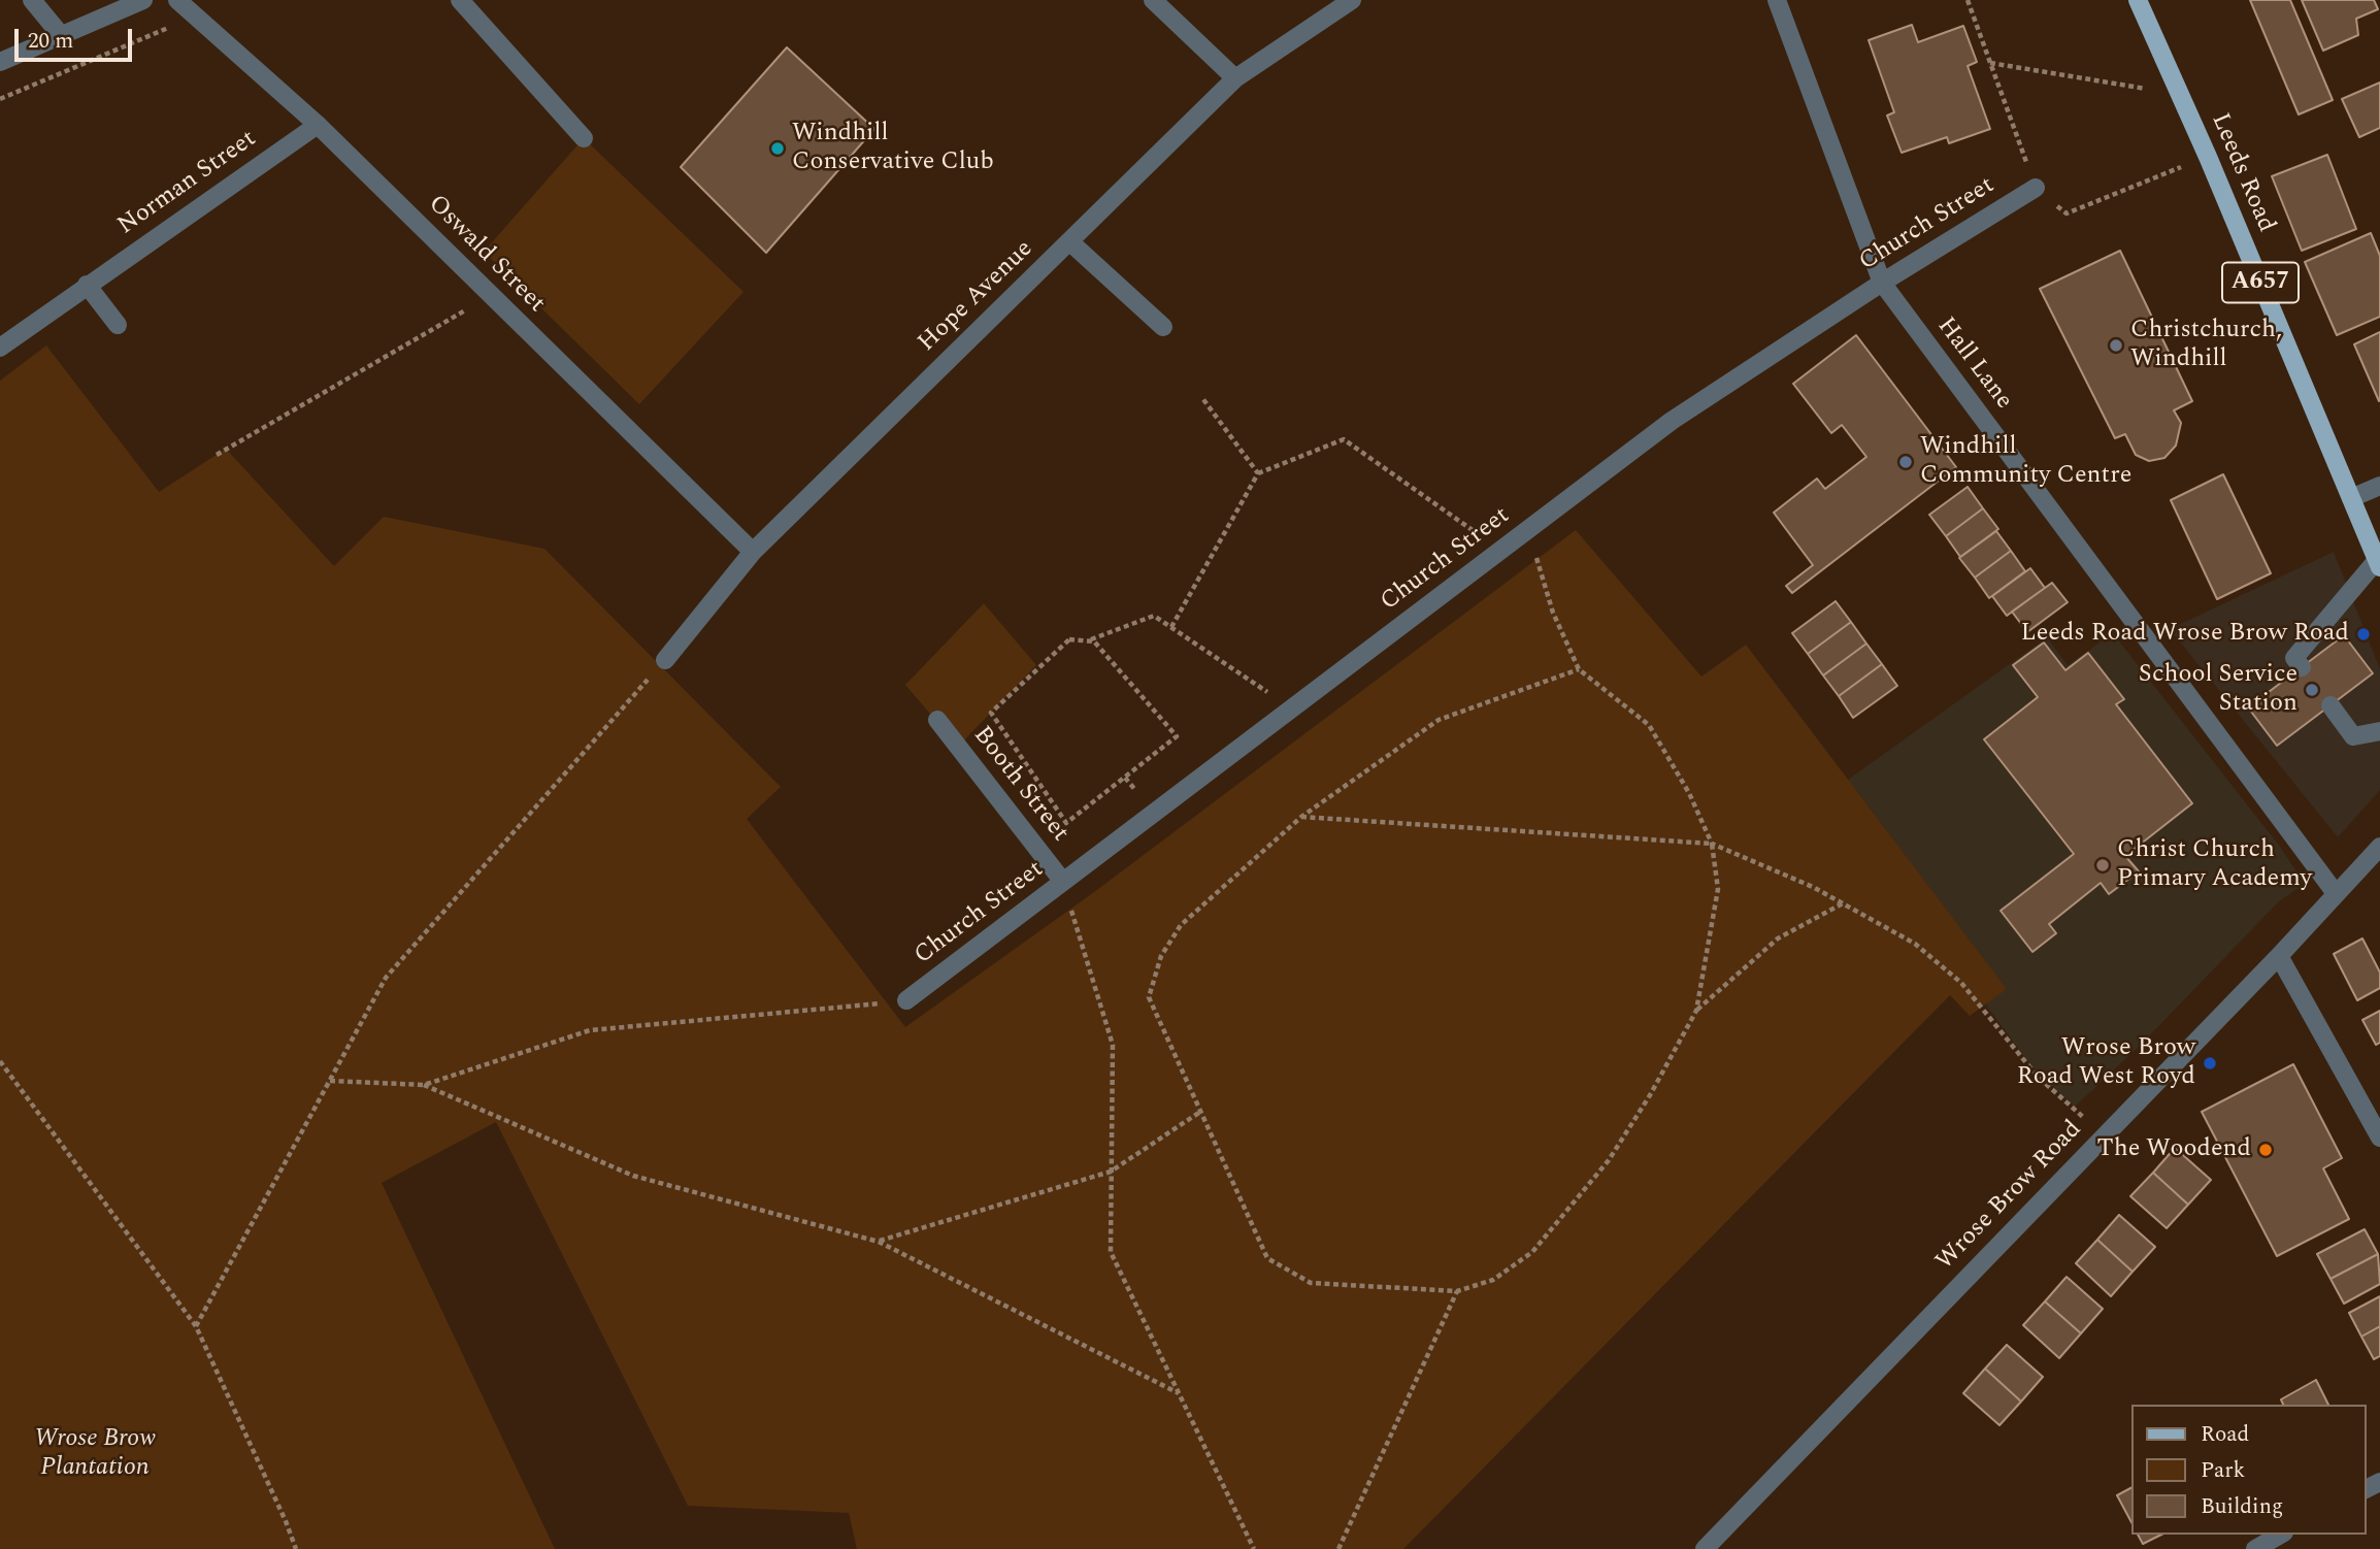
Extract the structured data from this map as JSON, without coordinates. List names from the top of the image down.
{
  "streets": {
    "main road": ["Leeds Road", "A657"],
    "street": [
      "Norman Street",
      "Church Street",
      "Oswald Street",
      "Hope Avenue",
      "Hall Lane",
      "Booth Street",
      "Wrose Brow Road"
    ]
  },
  "crossings": [
    ["Norman Street", "Oswald Street"],
    ["Church Street", "Hall Lane"],
    ["Church Street", "Booth Street"],
    ["Oswald Street", "Hope Avenue"],
    ["Hall Lane", "Wrose Brow Road"]
  ],
  "parks": ["Wrose Brow Plantation"],
  "places": [
    "Windhill Conservative Club",
    "Christchurch, Windhill",
    "Windhill Community Centre",
    "Leeds Road Wrose Brow Road",
    "School Service Station",
    "Christ Church Primary Academy",
    "Wrose Brow Road West Royd",
    "The Woodend"
  ],
  "legend": ["Road", "Park", "Building"],
  "scale_bar": "20 m"
}
